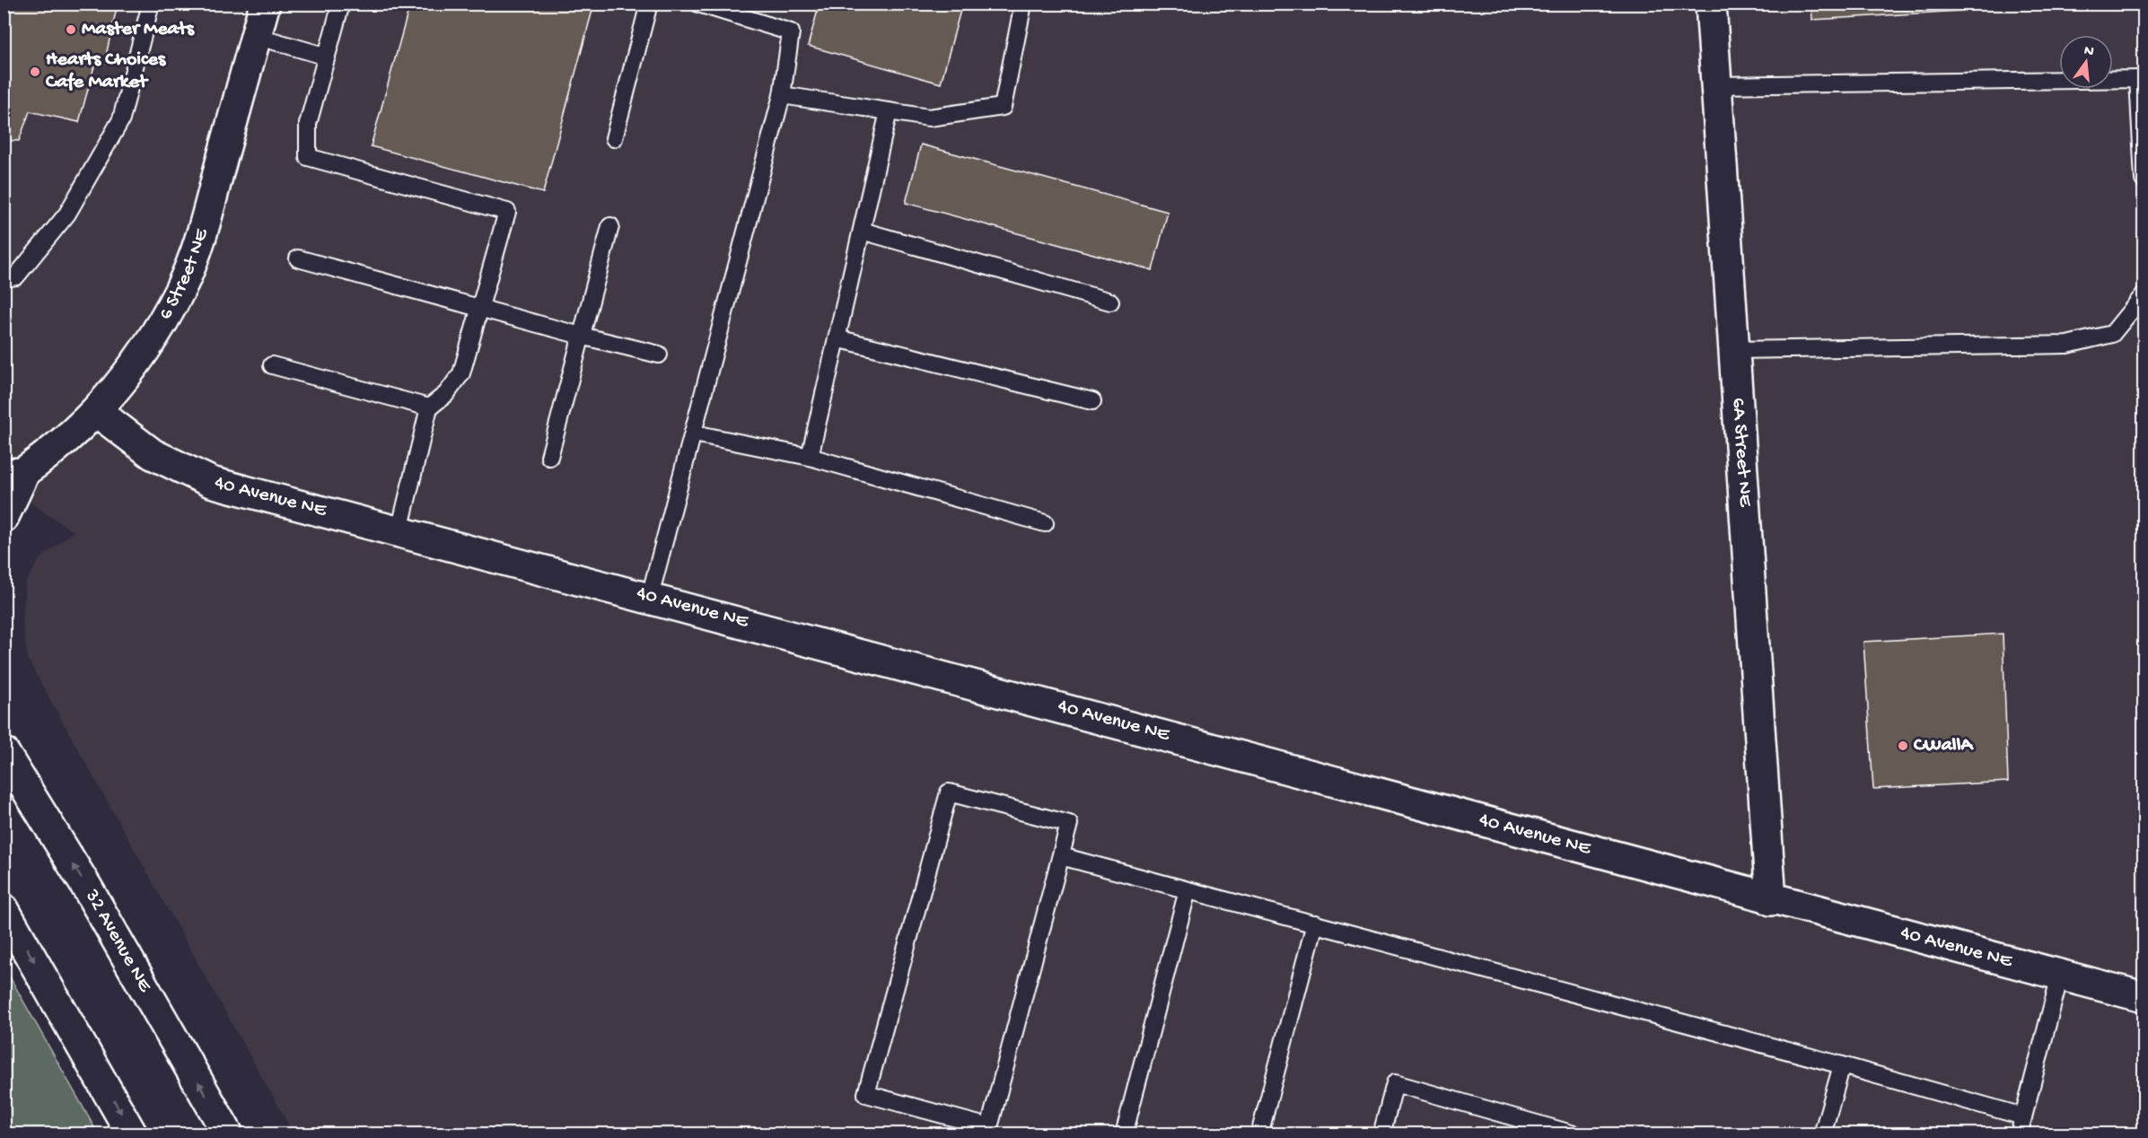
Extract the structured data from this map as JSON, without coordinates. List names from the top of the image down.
{
  "streets": {
    "street": [
      "6 Street NE",
      "6A Street NE",
      "40 Avenue NE",
      "32 Avenue NE"
    ]
  },
  "crossings": [
    ["6 Street NE", "40 Avenue NE"],
    ["6A Street NE", "40 Avenue NE"]
  ],
  "places": ["Master Meats", "Hearts Choices Cafe Market", "CWallA"],
  "north": "top"
}
